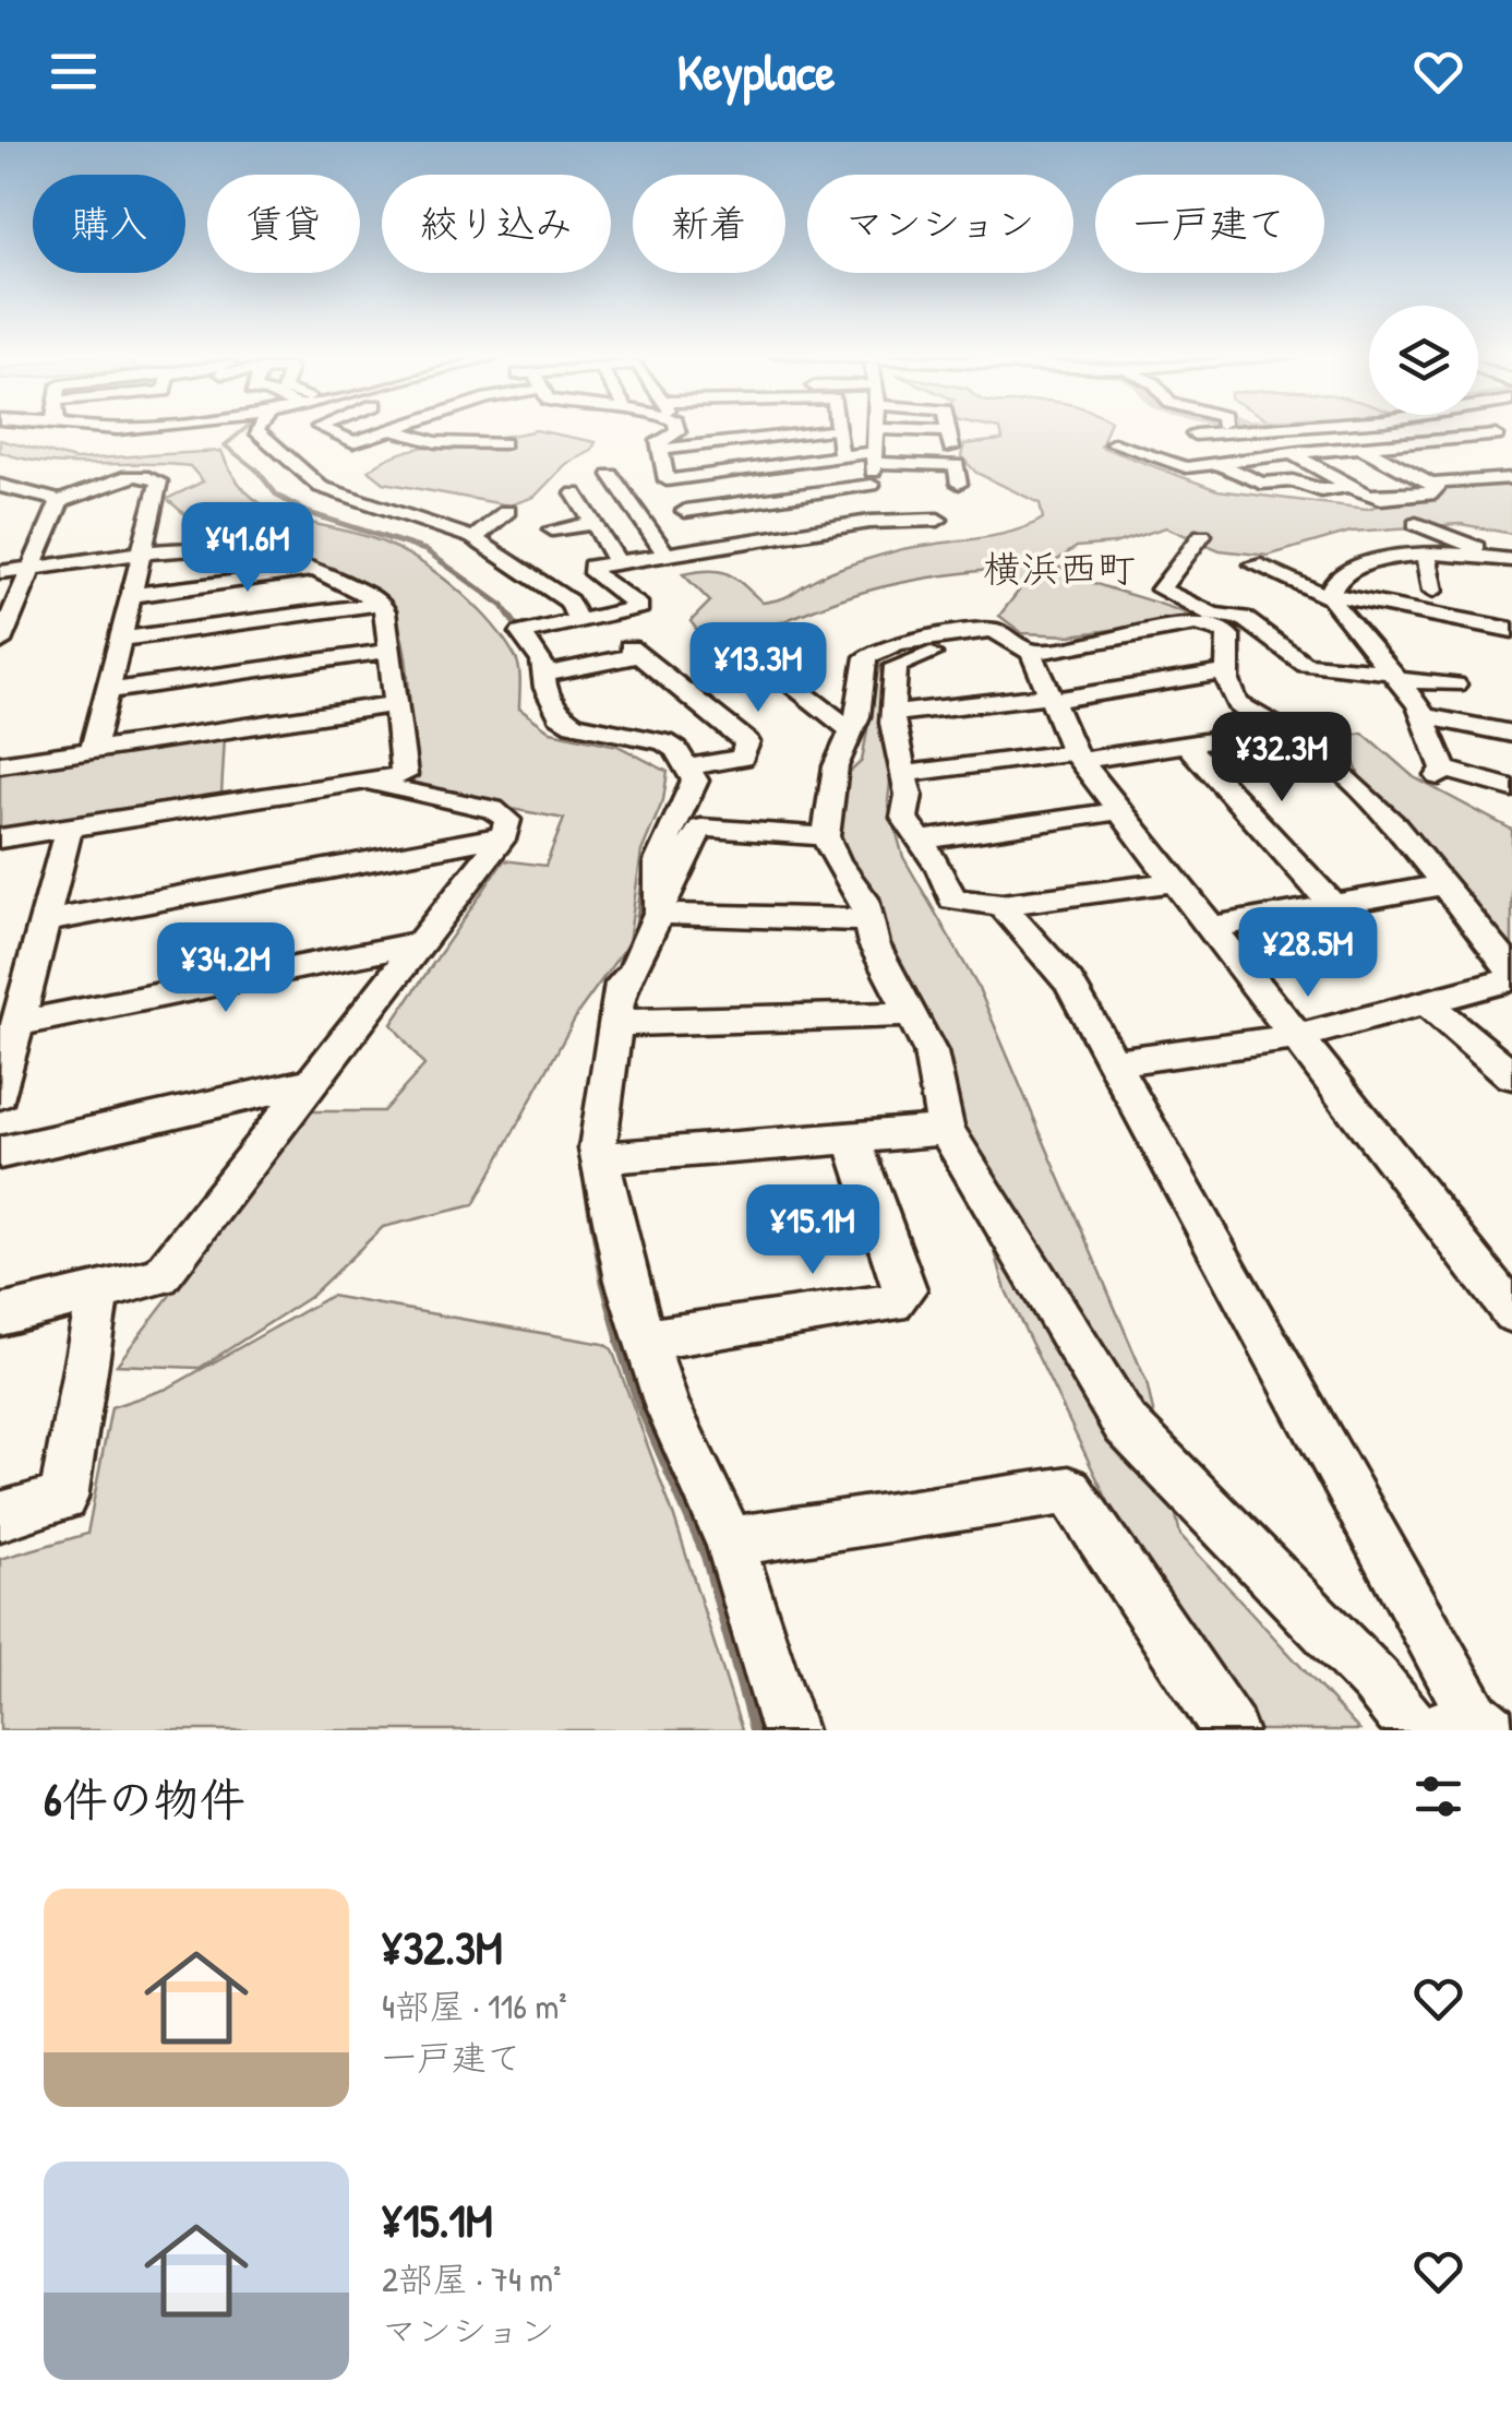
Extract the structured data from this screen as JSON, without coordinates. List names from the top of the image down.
{
  "districts": ["横浜西町"],
  "page": {
    "header": "Keyplace",
    "chip": [
      "購入",
      "賃貸",
      "絞り込み",
      "新着",
      "マンション",
      "一戸建て"
    ],
    "price": [
      "¥41.6M",
      "¥13.3M",
      "¥32.3M",
      "¥28.5M",
      "¥34.2M",
      "¥15.1M"
    ],
    "heading": "6件の物件",
    "list": [
      {
        "name": "¥32.3M",
        "note": "4部屋 · 116 m² · 一戸建て"
      },
      {
        "name": "¥15.1M",
        "note": "2部屋 · 74 m² · マンション"
      }
    ]
  }
}
